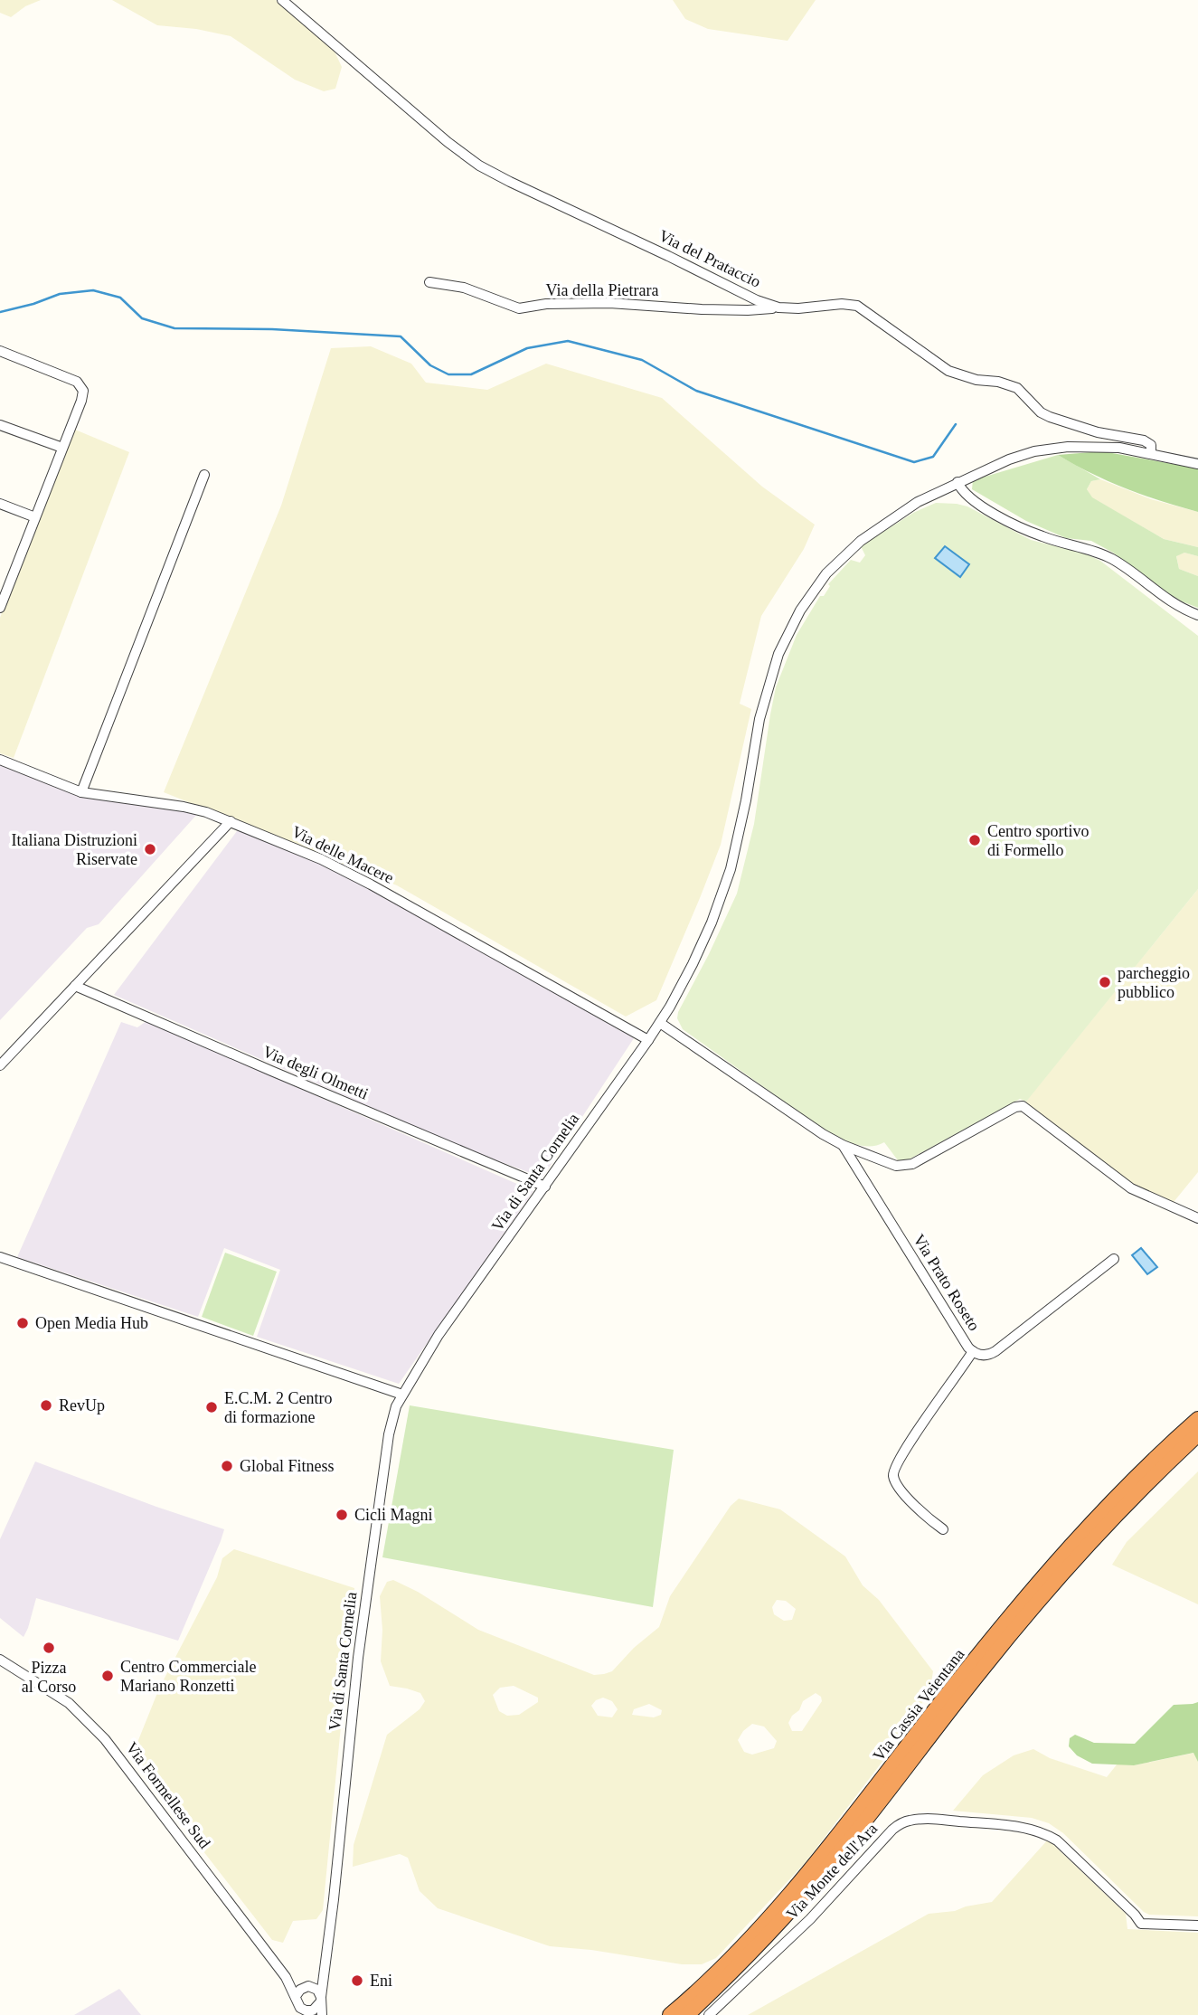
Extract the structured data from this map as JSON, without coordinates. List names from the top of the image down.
{
  "streets": {
    "highway": ["Via Cassia Veientana"],
    "street": [
      "Via del Prataccio",
      "Via della Pietrara",
      "Via delle Macere",
      "Via degli Olmetti",
      "Via di Santa Cornelia",
      "Via Prato Roseto",
      "Via Formellese Sud",
      "Via Monte dell'Ara"
    ]
  },
  "crossings": [
    ["Via del Prataccio", "Via della Pietrara"],
    ["Via del Prataccio", "Via di Santa Cornelia"],
    ["Via delle Macere", "Via di Santa Cornelia"],
    ["Via degli Olmetti", "Via di Santa Cornelia"],
    ["Via di Santa Cornelia", "Via Prato Roseto"]
  ],
  "places": [
    "Centro sportivo di Formello",
    "Italiana Distruzioni Riservate",
    "parcheggio pubblico",
    "Open Media Hub",
    "RevUp",
    "E.C.M. 2 Centro di formazione",
    "Global Fitness",
    "Cicli Magni",
    "Pizza al Corso",
    "Centro Commerciale Mariano Ronzetti",
    "Eni"
  ]
}
